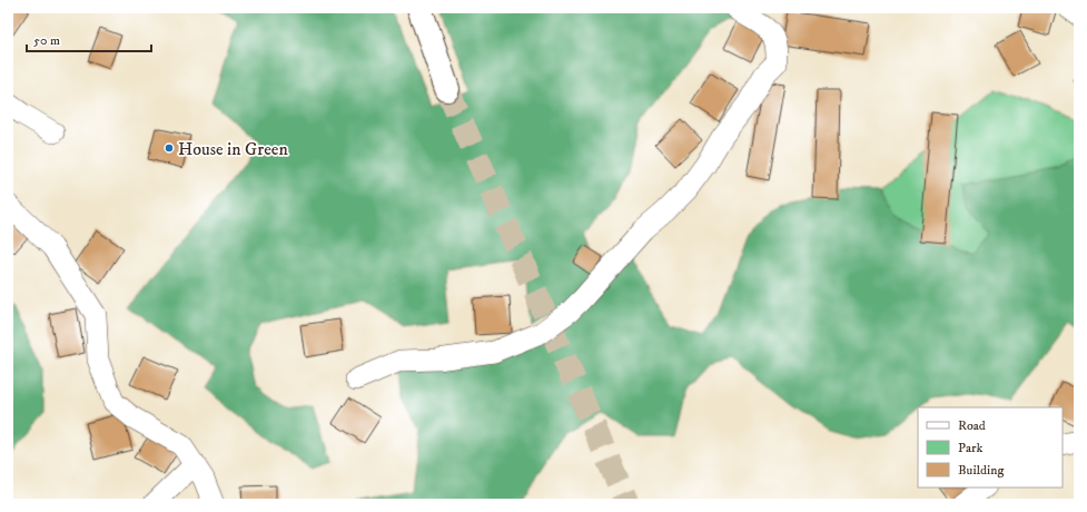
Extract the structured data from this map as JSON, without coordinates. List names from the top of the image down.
{
  "places": ["House in Green"],
  "legend": ["Road", "Park", "Building"],
  "scale_bar": "50 m"
}
